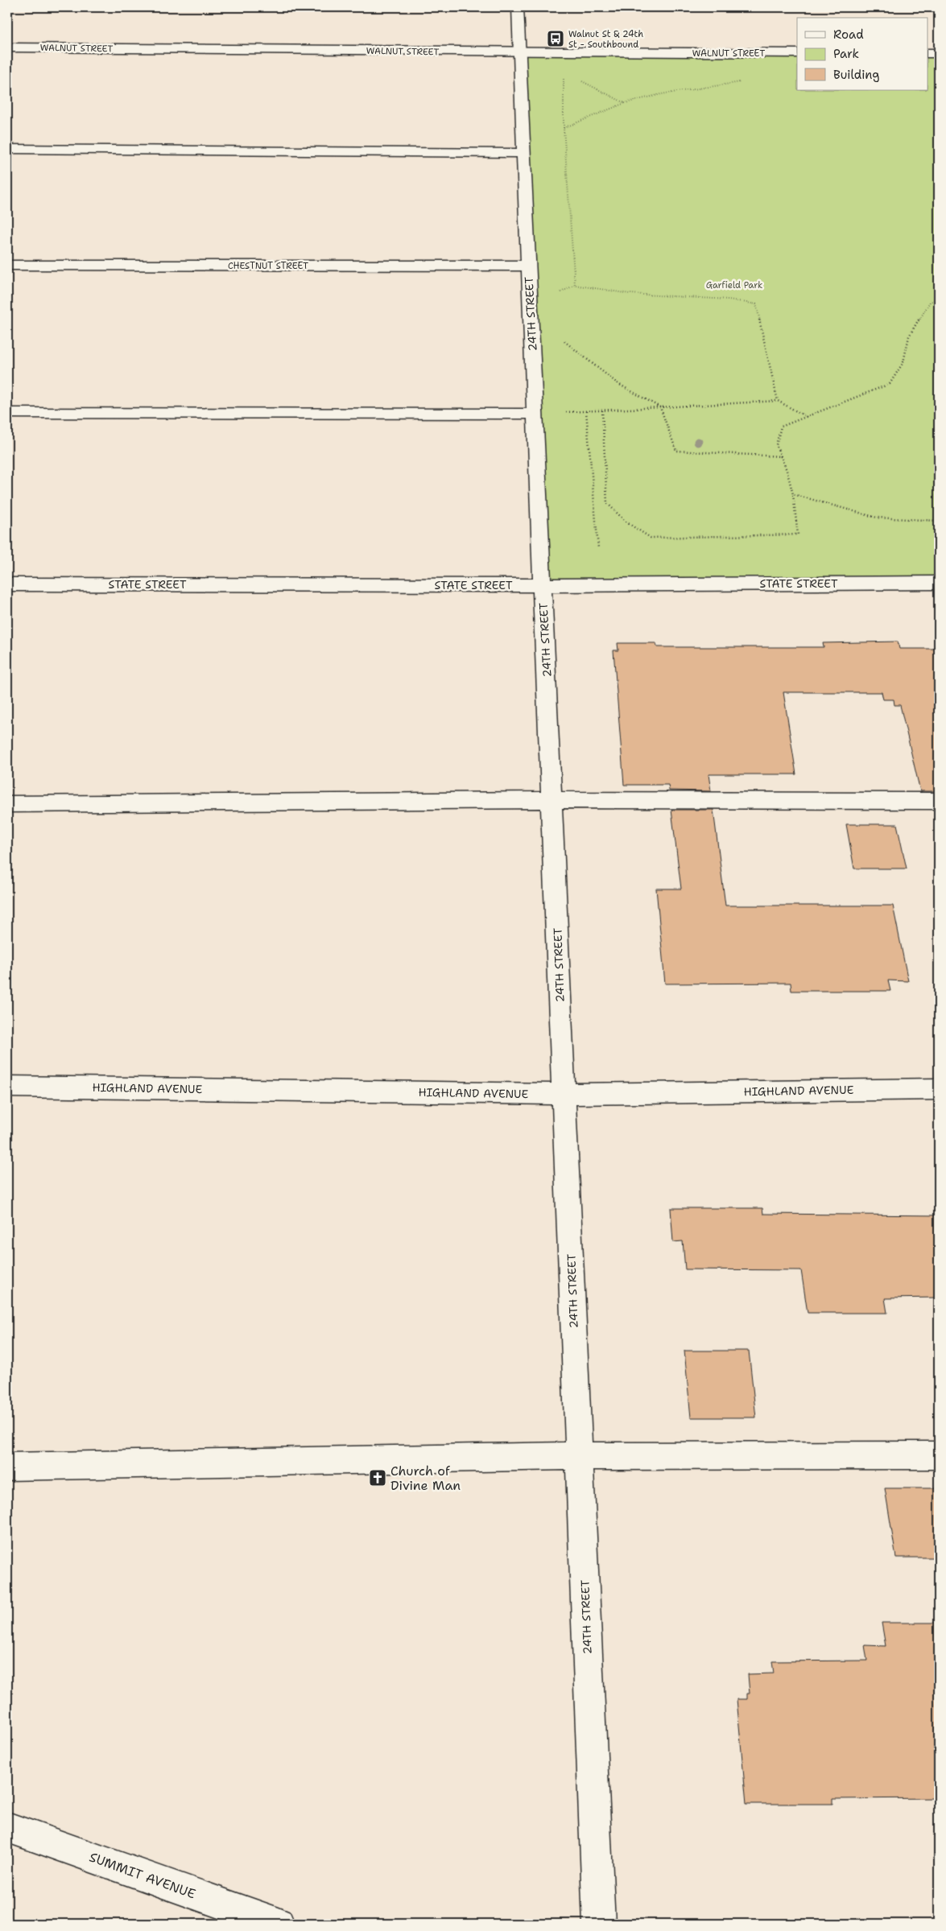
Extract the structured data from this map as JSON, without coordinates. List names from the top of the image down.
{
  "streets": {
    "street": [
      "WALNUT STREET",
      "CHESTNUT STREET",
      "24TH STREET",
      "STATE STREET",
      "HIGHLAND AVENUE",
      "SUMMIT AVENUE"
    ]
  },
  "crossings": [
    ["WALNUT STREET", "24TH STREET"],
    ["CHESTNUT STREET", "24TH STREET"],
    ["24TH STREET", "STATE STREET"],
    ["24TH STREET", "HIGHLAND AVENUE"]
  ],
  "parks": ["Garfield Park"],
  "places": {
    "bus stop": ["Walnut St & 24th St - Southbound"],
    "church": ["Church of Divine Man"]
  },
  "legend": ["Road", "Park", "Building"]
}
